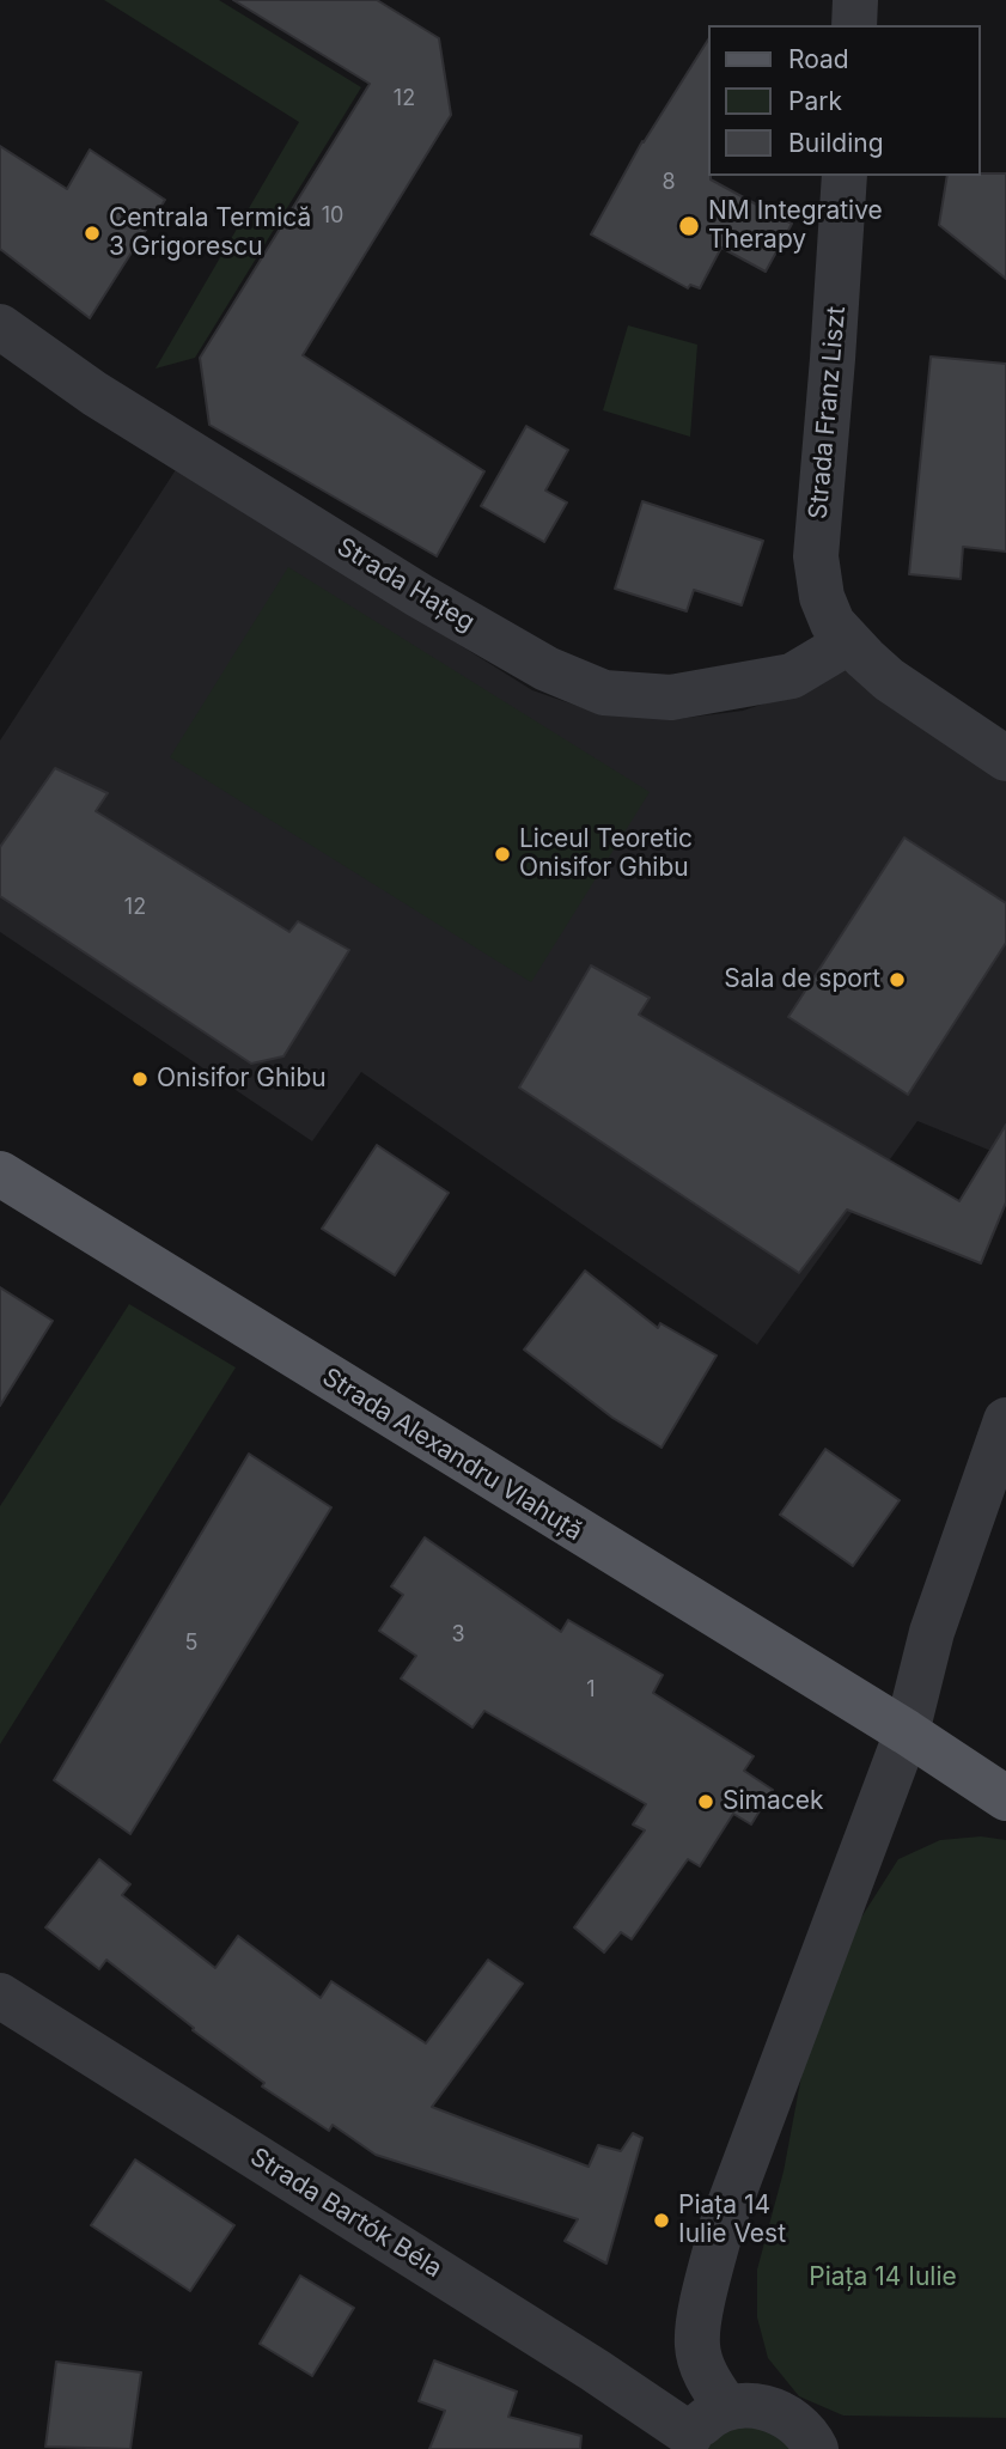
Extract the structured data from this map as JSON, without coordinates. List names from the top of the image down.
{
  "streets": {
    "main road": ["Strada Alexandru Vlahuță"],
    "street": ["Strada Franz Liszt", "Strada Hațeg", "Strada Bartók Béla"]
  },
  "crossings": [
    ["Strada Franz Liszt", "Strada Hațeg"]
  ],
  "parks": ["Piața 14 Iulie"],
  "places": [
    "NM Integrative Therapy",
    "Centrala Termică 3 Grigorescu",
    "Liceul Teoretic Onisifor Ghibu",
    "Sala de sport",
    "Onisifor Ghibu",
    "Simacek",
    "Piața 14 Iulie Vest"
  ],
  "house_numbers": [
    "12",
    "8",
    "10",
    "12",
    "3",
    "5",
    "1"
  ],
  "legend": ["Road", "Park", "Building"]
}
